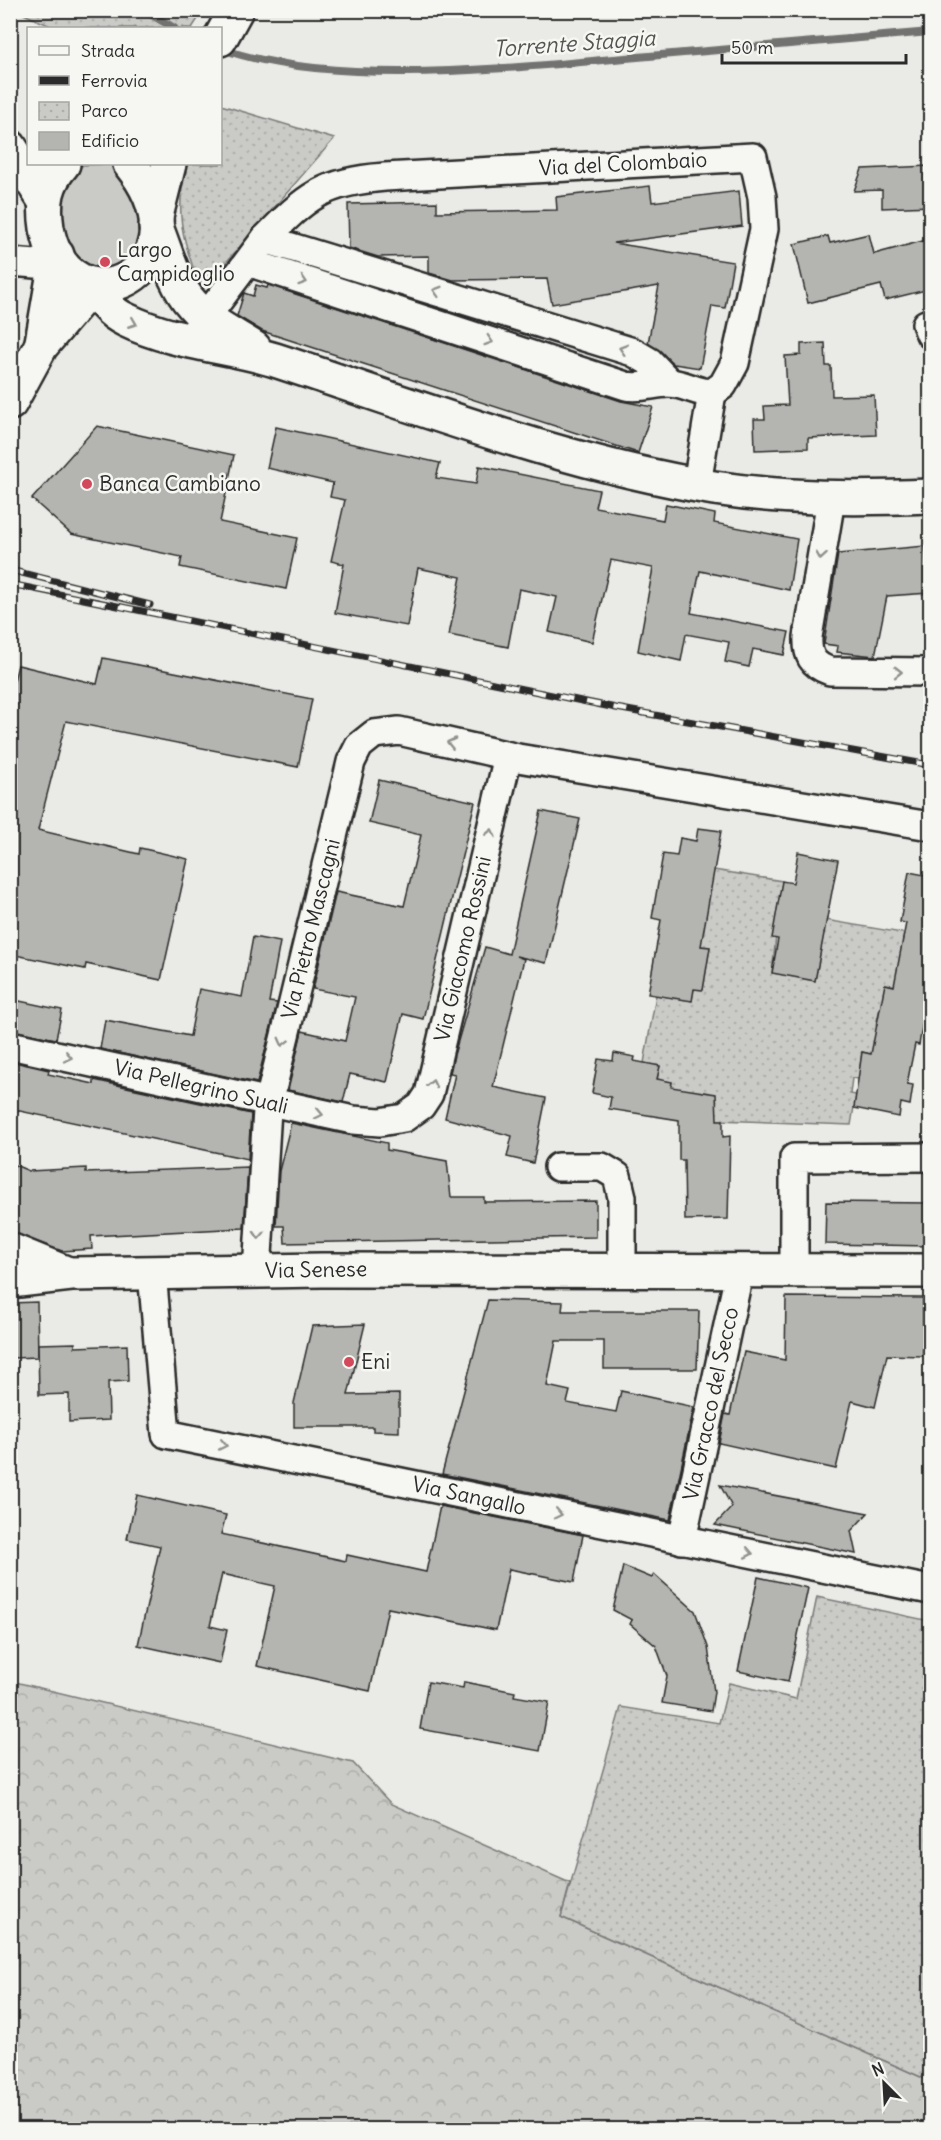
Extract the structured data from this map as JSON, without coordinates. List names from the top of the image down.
{
  "streets": {
    "main road": ["Via Senese"],
    "street": [
      "Via del Colombaio",
      "Via Pietro Mascagni",
      "Via Giacomo Rossini",
      "Via Pellegrino Suali",
      "Via Gracco del Secco",
      "Via Sangallo"
    ]
  },
  "crossings": [
    ["Via Pietro Mascagni", "Via Giacomo Rossini"],
    ["Via Pietro Mascagni", "Via Pellegrino Suali"],
    ["Via Pietro Mascagni", "Via Senese"],
    ["Via Giacomo Rossini", "Via Pellegrino Suali"],
    ["Via Senese", "Via Gracco del Secco"],
    ["Via Senese", "Via Sangallo"],
    ["Via Gracco del Secco", "Via Sangallo"]
  ],
  "one_way": [
    "Via Pietro Mascagni",
    "Via Giacomo Rossini",
    "Via Pellegrino Suali",
    "Via Sangallo"
  ],
  "water": ["Torrente Staggia"],
  "places": ["Largo Campidoglio", "Banca Cambiano", "Eni"],
  "legend": [
    "Strada",
    "Ferrovia",
    "Parco",
    "Edificio"
  ],
  "scale_bar": "50 m",
  "north": "top left"
}
